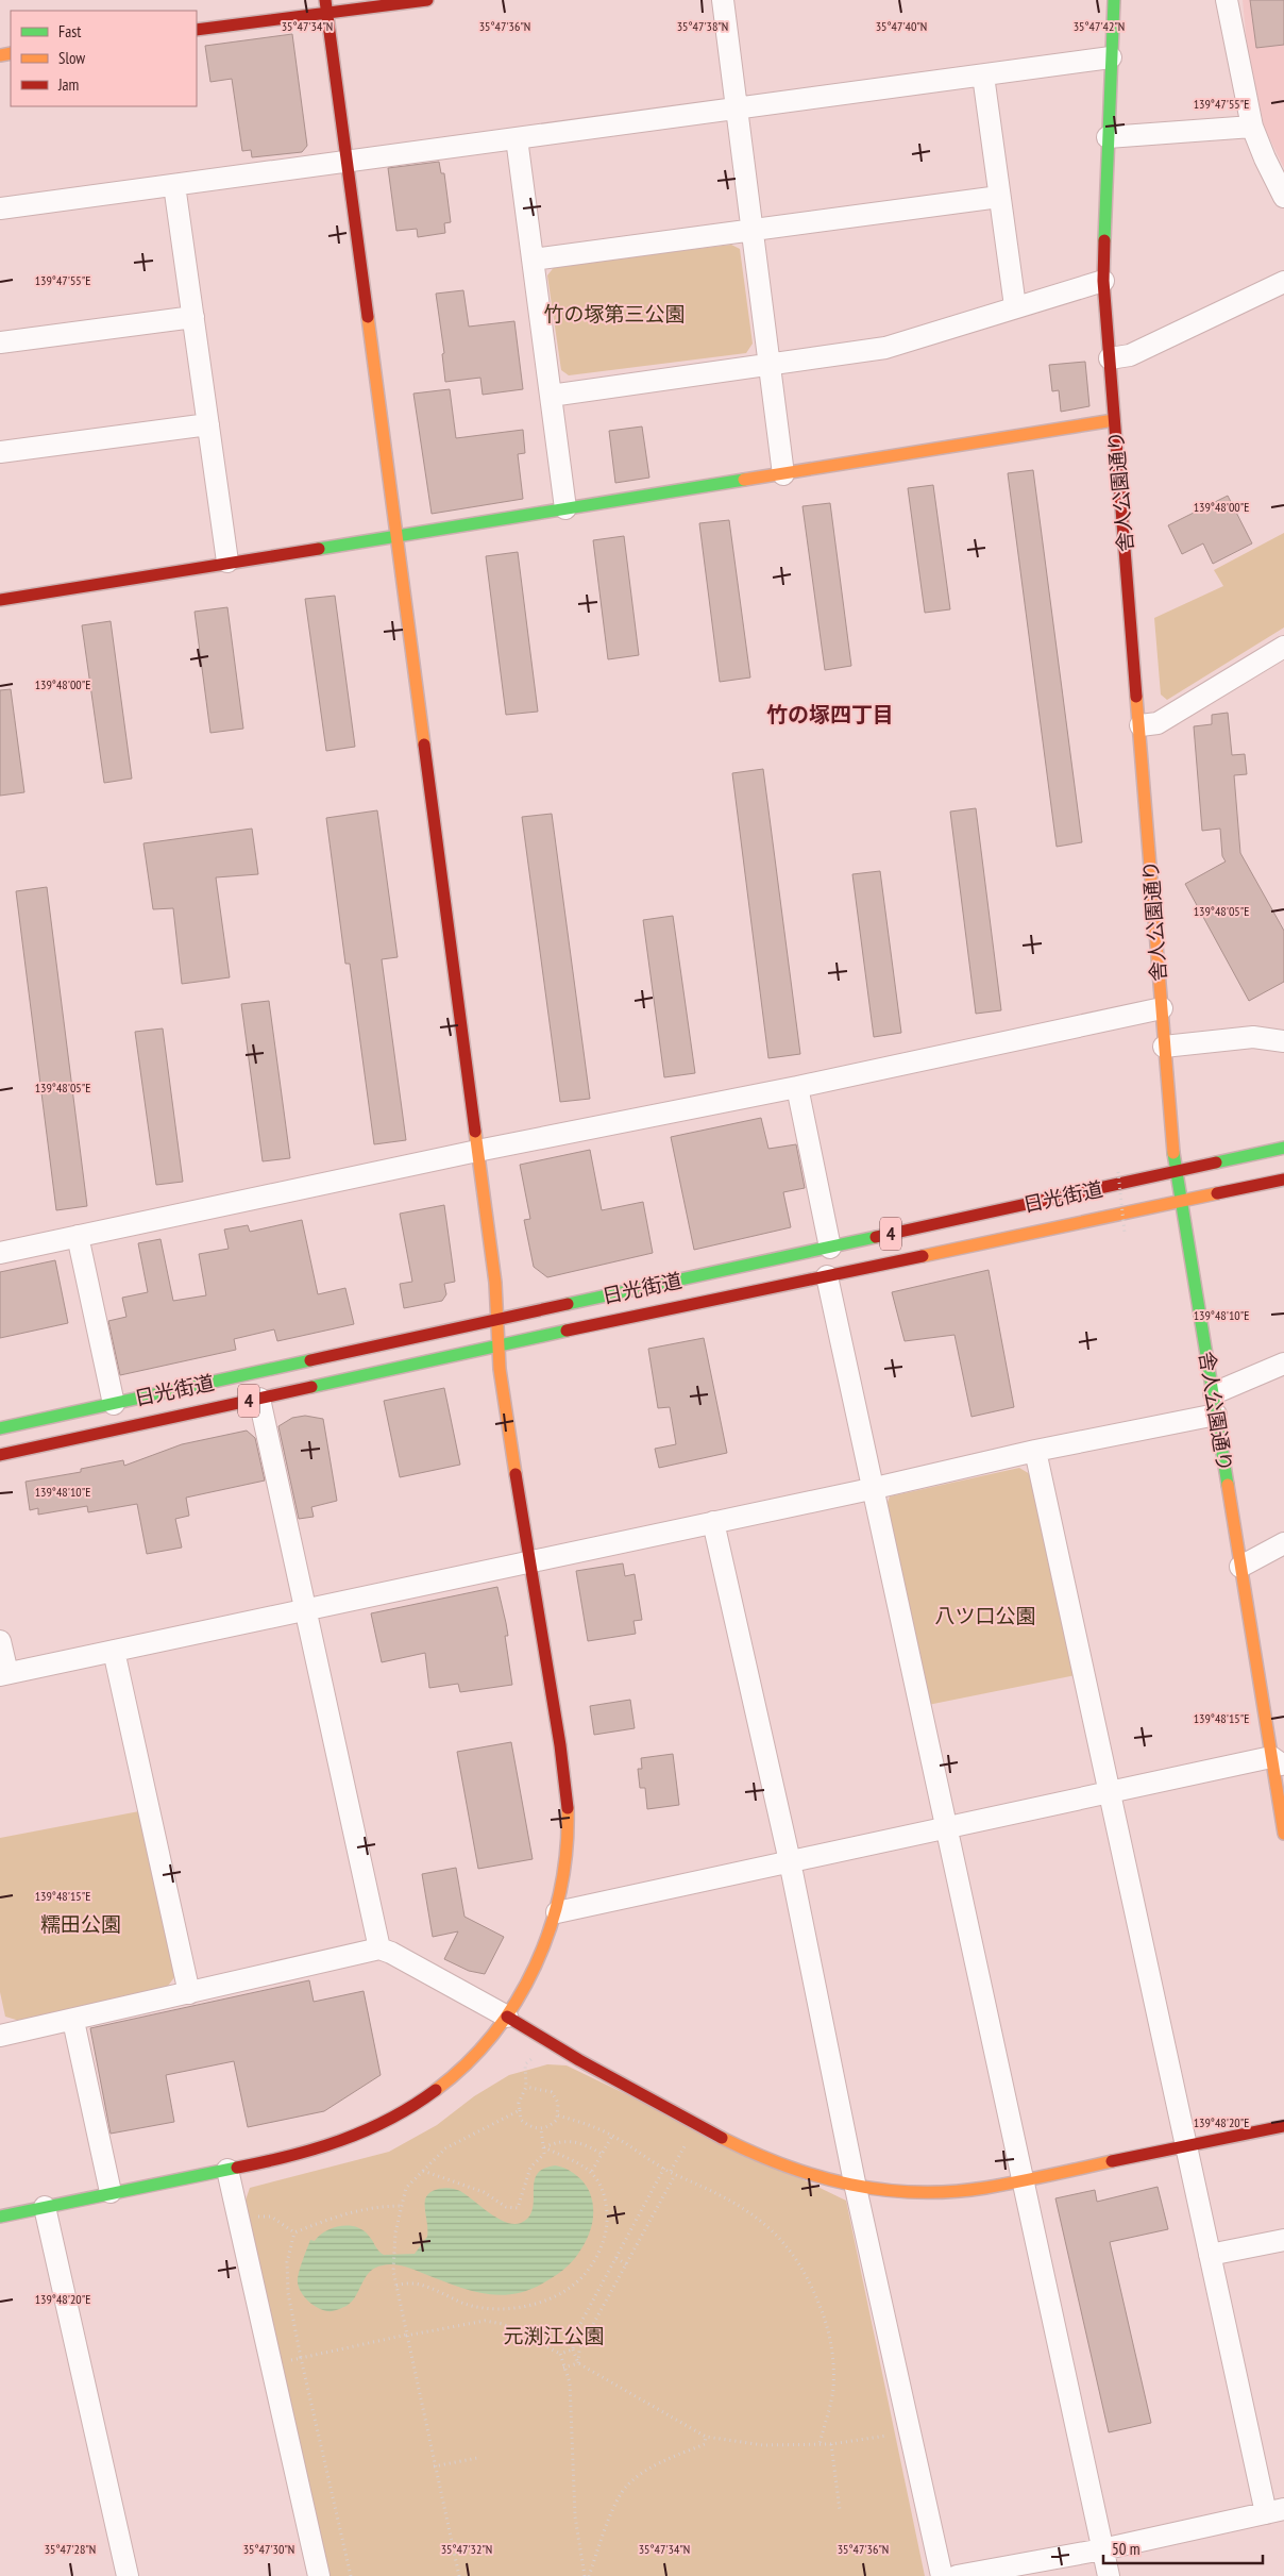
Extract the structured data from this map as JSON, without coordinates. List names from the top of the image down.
{
  "streets": {
    "main road": ["舎人公園通り", "日光街道", "4"]
  },
  "crossings": [
    ["舎人公園通り", "日光街道"]
  ],
  "districts": ["竹の塚四丁目"],
  "parks": [
    "竹の塚第三公園",
    "八ツ口公園",
    "糯田公園",
    "元渕江公園"
  ],
  "legend": ["Fast", "Slow", "Jam"],
  "scale_bar": "50 m",
  "coordinates": [
    "35°47'34\"N",
    "35°47'36\"N",
    "35°47'38\"N",
    "35°47'40\"N",
    "35°47'42\"N",
    "139°47'55\"E",
    "139°48'00\"E",
    "139°48'05\"E",
    "139°48'10\"E",
    "139°48'15\"E",
    "139°48'20\"E",
    "35°47'28\"N",
    "35°47'30\"N",
    "35°47'32\"N"
  ]
}
